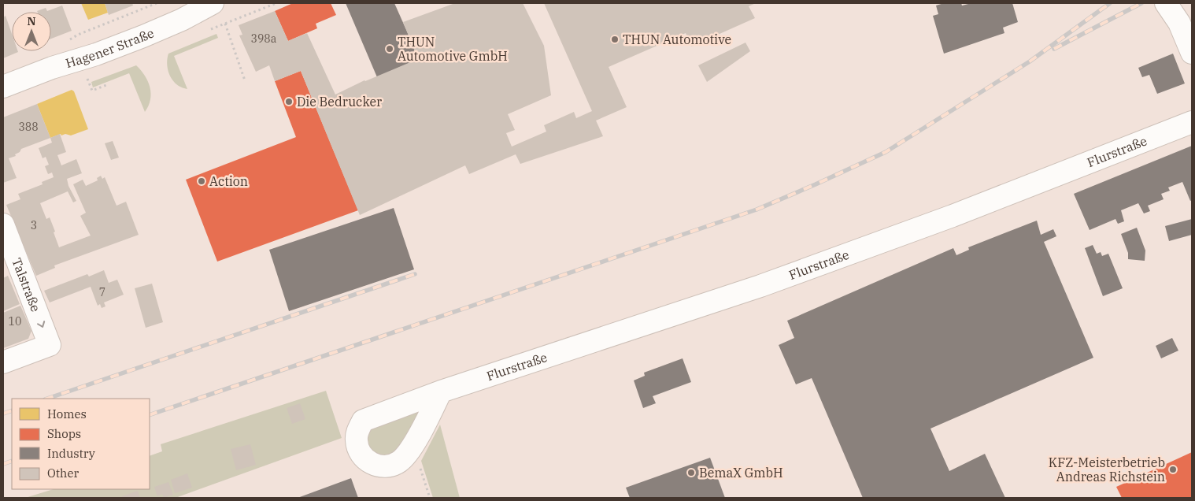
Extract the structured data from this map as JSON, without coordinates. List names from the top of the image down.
{
  "streets": {
    "street": ["Hagener Straße", "Flurstraße", "Talstraße"]
  },
  "places": [
    "THUN Automotive",
    "THUN Automotive GmbH",
    "Die Bedrucker",
    "Action",
    "KFZ-Meisterbetrieb Andreas Richstein",
    "BemaX GmbH"
  ],
  "house_numbers": [
    "398a",
    "388",
    "3",
    "7",
    "10"
  ],
  "legend": [
    "Homes",
    "Shops",
    "Industry",
    "Other"
  ],
  "north": "top"
}
